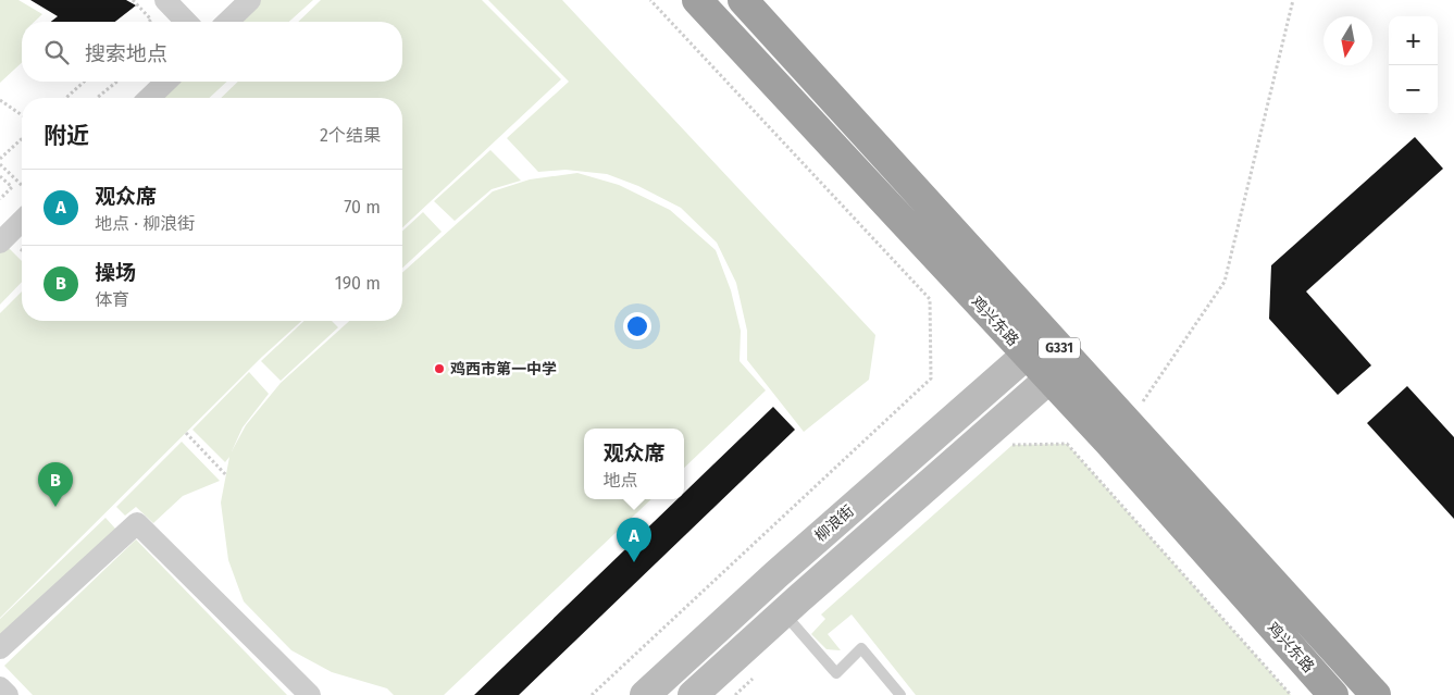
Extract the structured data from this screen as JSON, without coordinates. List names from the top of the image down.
{
  "streets": {
    "highway": ["鸡兴东路", "G331"],
    "main road": ["柳浪街"]
  },
  "crossings": [
    ["鸡兴东路", "柳浪街"]
  ],
  "places": ["鸡西市第一中学"],
  "north": "bottom",
  "page": {
    "map_buttons": ["+", "−"],
    "search": "搜索地点",
    "heading": ["附近", "2个结果"],
    "list": [
      {
        "mark": "A",
        "name": "观众席",
        "note": "地点 · 柳浪街",
        "value": "70 m"
      },
      {
        "mark": "B",
        "name": "操场",
        "note": "体育",
        "value": "190 m"
      }
    ],
    "popup": ["观众席", "地点"],
    "pins": ["B", "A"]
  }
}
